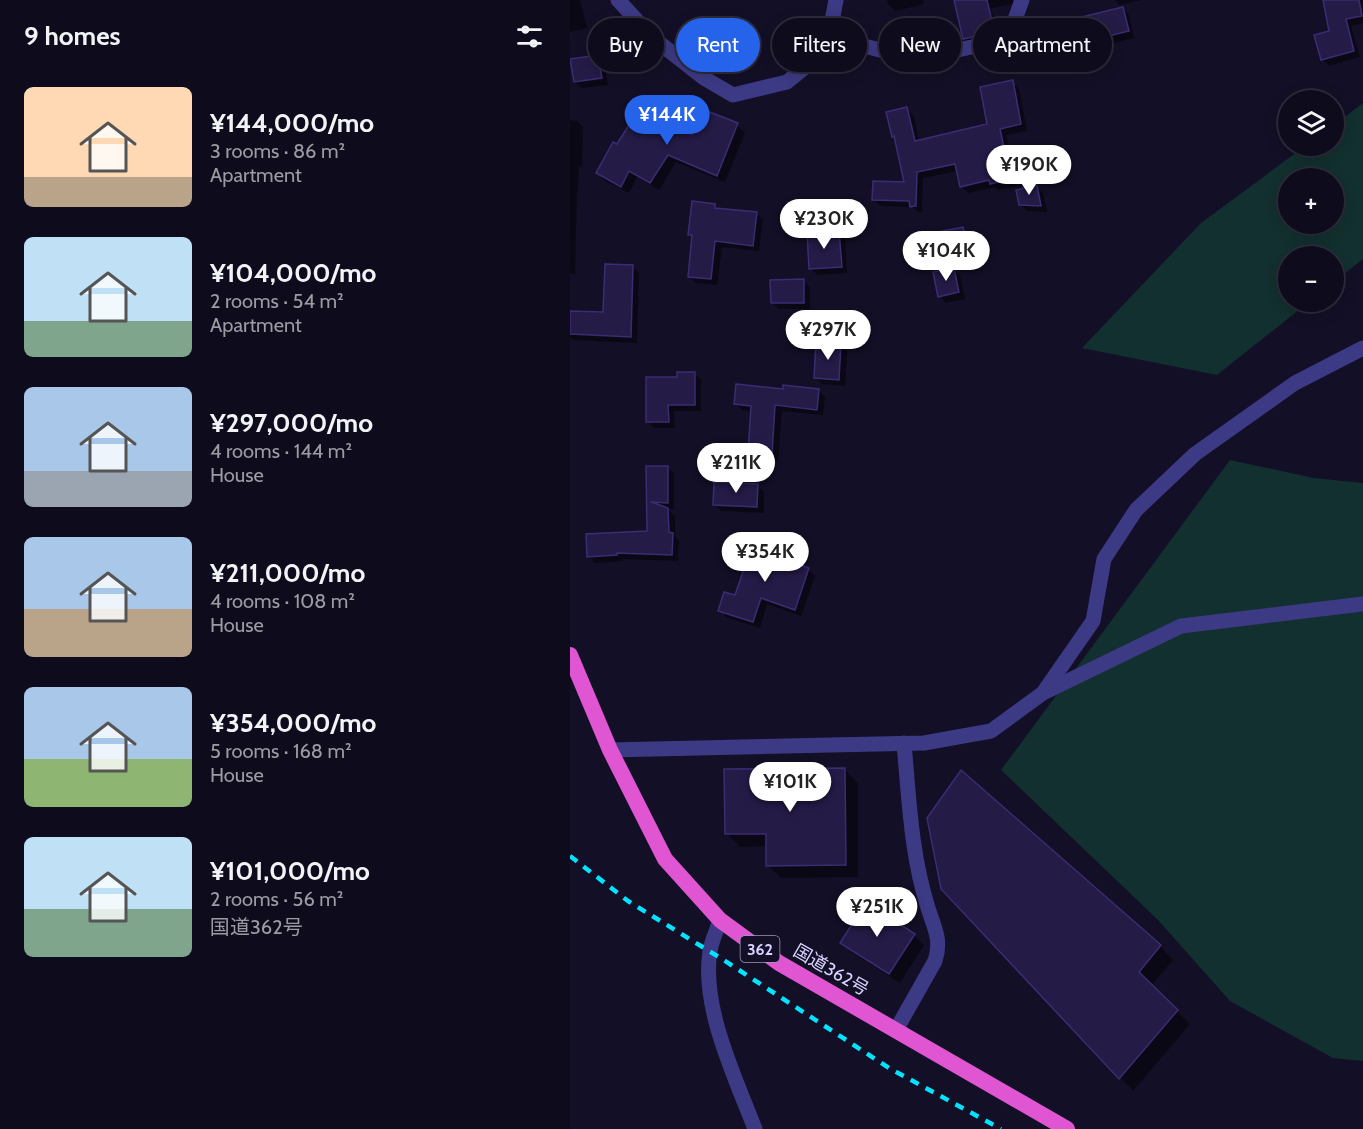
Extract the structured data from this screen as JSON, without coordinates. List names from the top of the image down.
{
  "streets": {
    "highway": ["362", "国道362号"]
  },
  "page": {
    "heading": "9 homes",
    "chip": [
      "Buy",
      "Rent",
      "Filters",
      "New",
      "Apartment"
    ],
    "list": [
      {
        "name": "¥144,000/mo",
        "note": "3 rooms · 86 m² · Apartment"
      },
      {
        "name": "¥104,000/mo",
        "note": "2 rooms · 54 m² · Apartment"
      },
      {
        "name": "¥297,000/mo",
        "note": "4 rooms · 144 m² · House"
      },
      {
        "name": "¥211,000/mo",
        "note": "4 rooms · 108 m² · House"
      },
      {
        "name": "¥354,000/mo",
        "note": "5 rooms · 168 m² · House"
      },
      {
        "name": "¥101,000/mo",
        "note": "2 rooms · 56 m² · 国道362号"
      }
    ],
    "map_buttons": ["+", "−"],
    "price": [
      "¥144K",
      "¥190K",
      "¥230K",
      "¥104K",
      "¥297K",
      "¥211K",
      "¥354K",
      "¥101K",
      "¥251K"
    ]
  }
}
